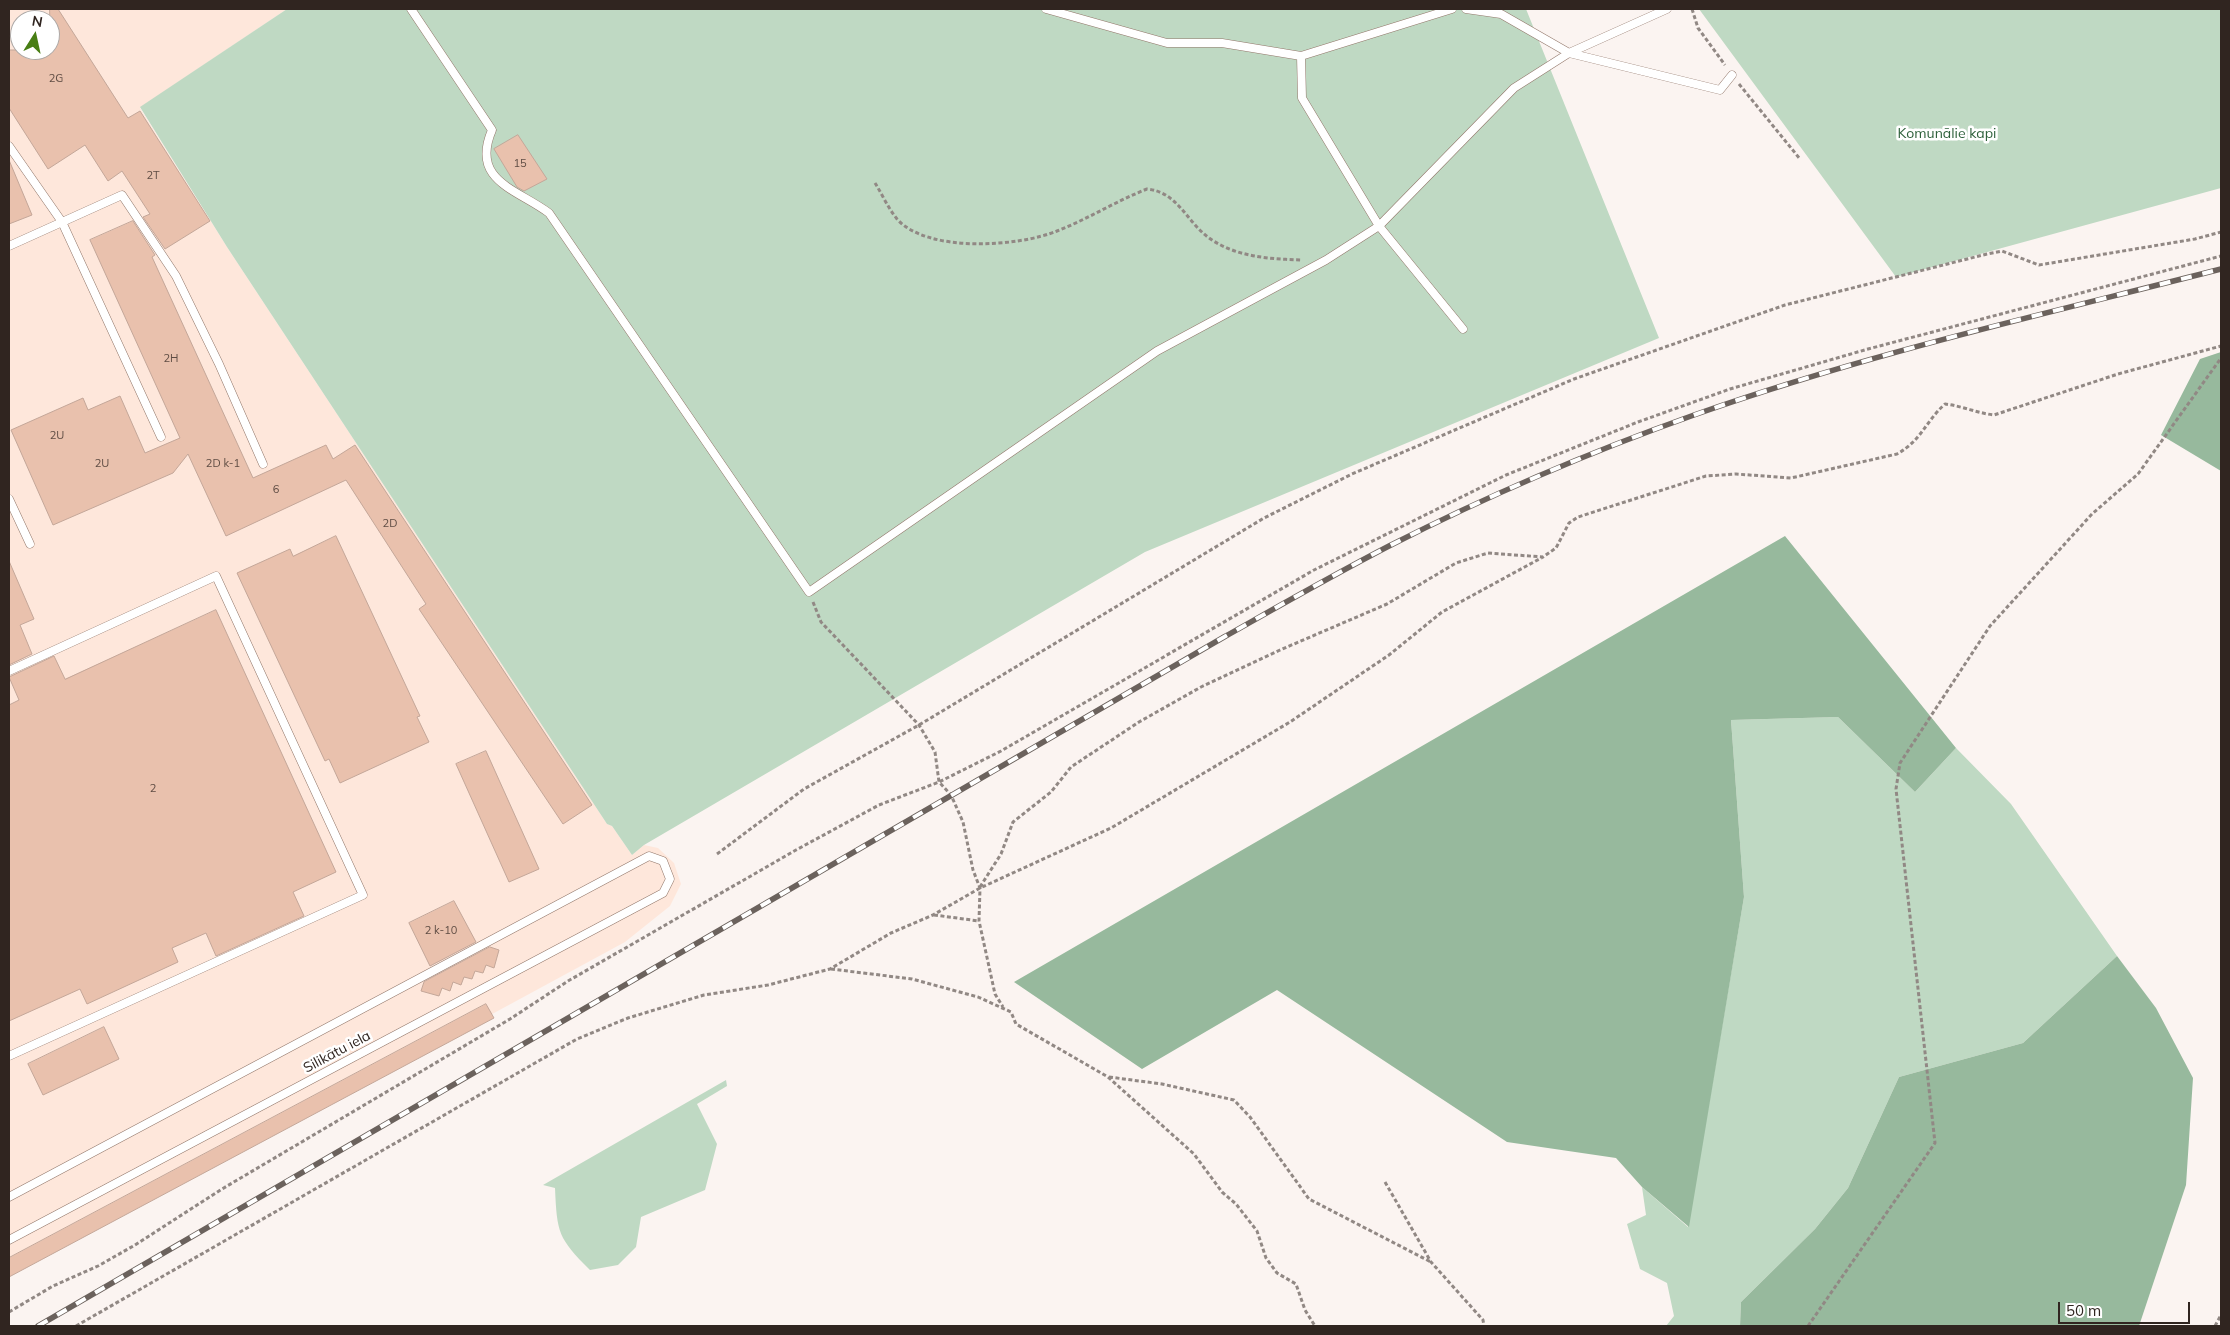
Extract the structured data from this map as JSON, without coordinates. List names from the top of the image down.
{
  "streets": {
    "lane": ["Silikātu iela"]
  },
  "parks": ["Komunālie kapi"],
  "house_numbers": [
    "2G",
    "15",
    "2T",
    "2H",
    "2U",
    "2U",
    "2D k-1",
    "6",
    "2D",
    "2",
    "2 k-10"
  ],
  "scale_bar": "50 m",
  "north": "top"
}
